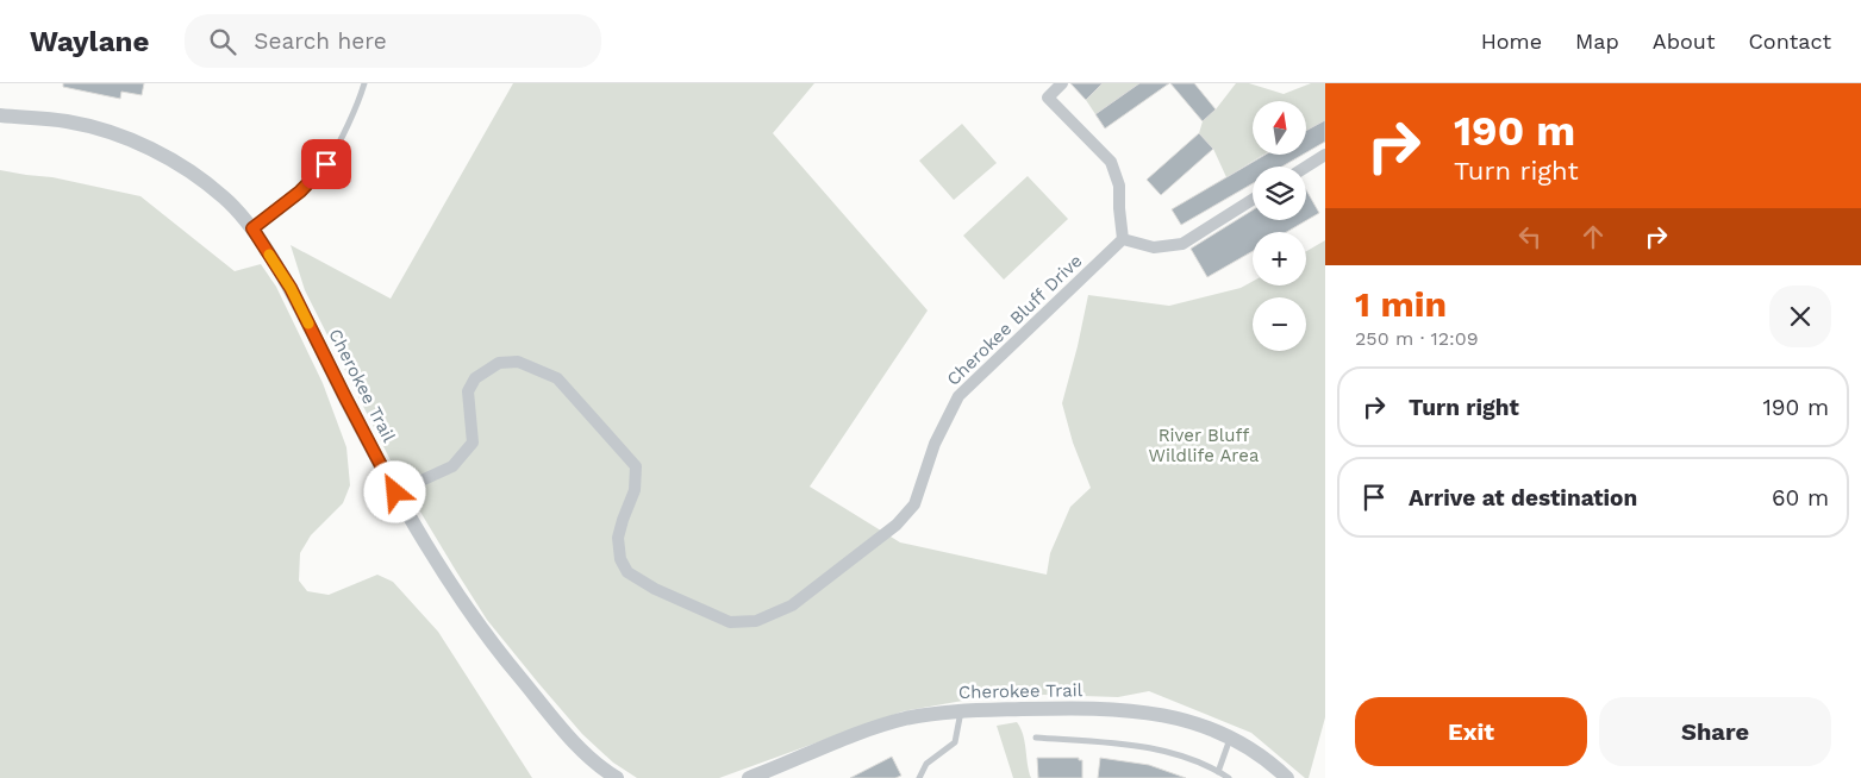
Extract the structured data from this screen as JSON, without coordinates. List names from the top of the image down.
{
  "streets": {
    "street": ["Cherokee Bluff Drive", "Cherokee Trail"]
  },
  "crossings": [
    ["Cherokee Bluff Drive", "Cherokee Trail"]
  ],
  "parks": ["River Bluff Wildlife Area"],
  "north": "top",
  "page": {
    "header": "Waylane",
    "search": "Search here",
    "nav": [
      "Home",
      "Map",
      "About",
      "Contact"
    ],
    "turn": ["190 m", "Turn right"],
    "map_buttons": ["+", "−"],
    "heading": ["1 min", "250 m · 12:09"],
    "list": [
      {
        "name": "Turn right",
        "value": "190 m"
      },
      {
        "name": "Arrive at destination",
        "value": "60 m"
      }
    ],
    "buttons": ["Exit", "Share"]
  }
}
